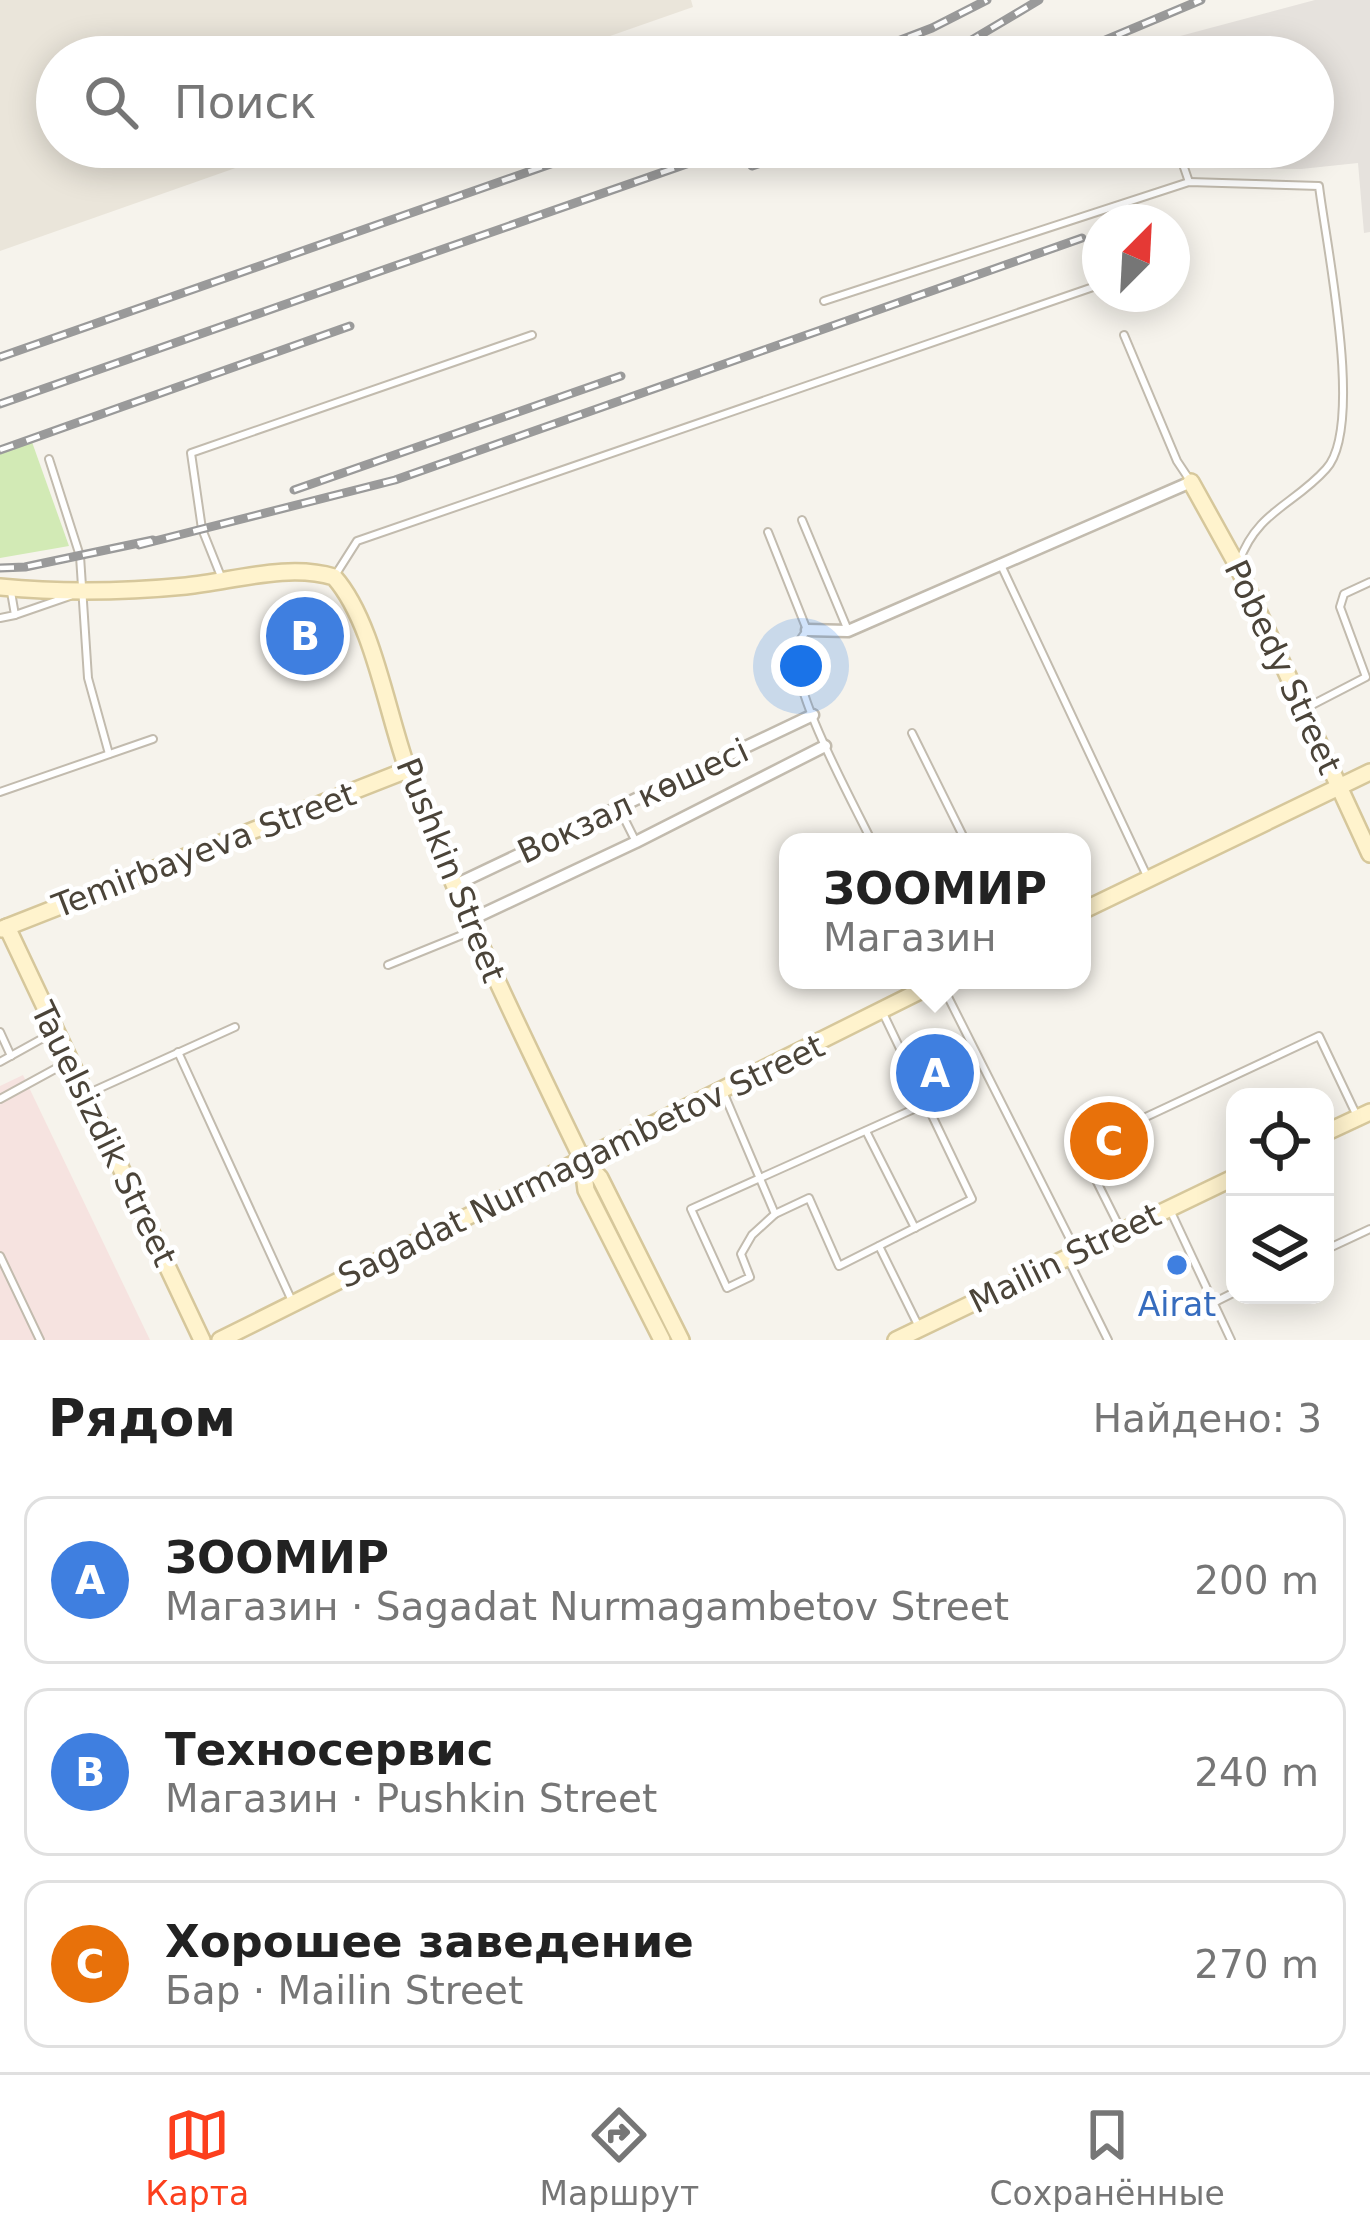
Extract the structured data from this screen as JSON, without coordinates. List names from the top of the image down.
{
  "streets": {
    "street": [
      "Pobedy Street",
      "Вокзал көшесі",
      "Temirbayeva Street",
      "Pushkin Street",
      "Tauelsіzdіk Street",
      "Sagadat Nurmagambetov Street",
      "Mailin Street"
    ]
  },
  "crossings": [
    ["Вокзал көшесі", "Pushkin Street"],
    ["Temirbayeva Street", "Pushkin Street"],
    ["Temirbayeva Street", "Tauelsіzdіk Street"],
    ["Pushkin Street", "Sagadat Nurmagambetov Street"]
  ],
  "places": ["Airat"],
  "north": "top right",
  "page": {
    "search": "Поиск",
    "pins": ["B", "A", "C"],
    "popup": ["ЗООМИР", "Магазин"],
    "heading": ["Рядом", "Найдено: 3"],
    "list": [
      {
        "mark": "A",
        "name": "ЗООМИР",
        "note": "Магазин · Sagadat Nurmagambetov Street",
        "value": "200 m"
      },
      {
        "mark": "B",
        "name": "Техносервис",
        "note": "Магазин · Pushkin Street",
        "value": "240 m"
      },
      {
        "mark": "C",
        "name": "Хорошее заведение",
        "note": "Бар · Mailin Street",
        "value": "270 m"
      }
    ],
    "nav": ["Карта", "Маршрут", "Сохранённые"]
  }
}
